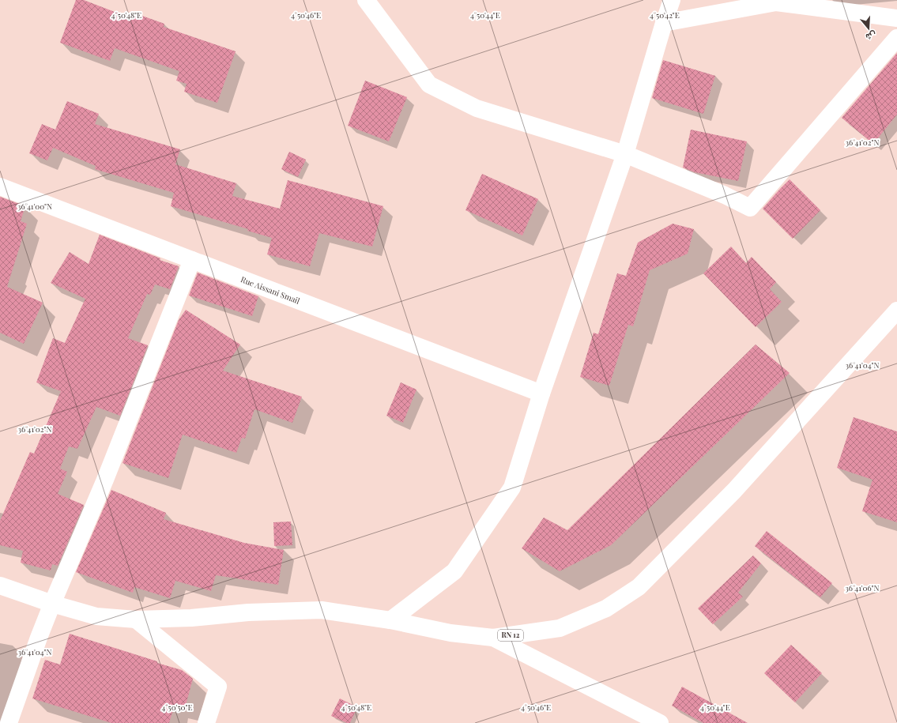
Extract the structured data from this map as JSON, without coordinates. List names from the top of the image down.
{
  "streets": {
    "street": ["Rue Aissani Smail", "RN 12"]
  },
  "north": "bottom",
  "coordinates": [
    "4°50'48\"E",
    "4°50'46\"E",
    "4°50'44\"E",
    "4°50'42\"E",
    "36°41'02\"N",
    "36°41'00\"N",
    "36°41'04\"N",
    "36°41'06\"N",
    "4°50'50\"E"
  ]
}
